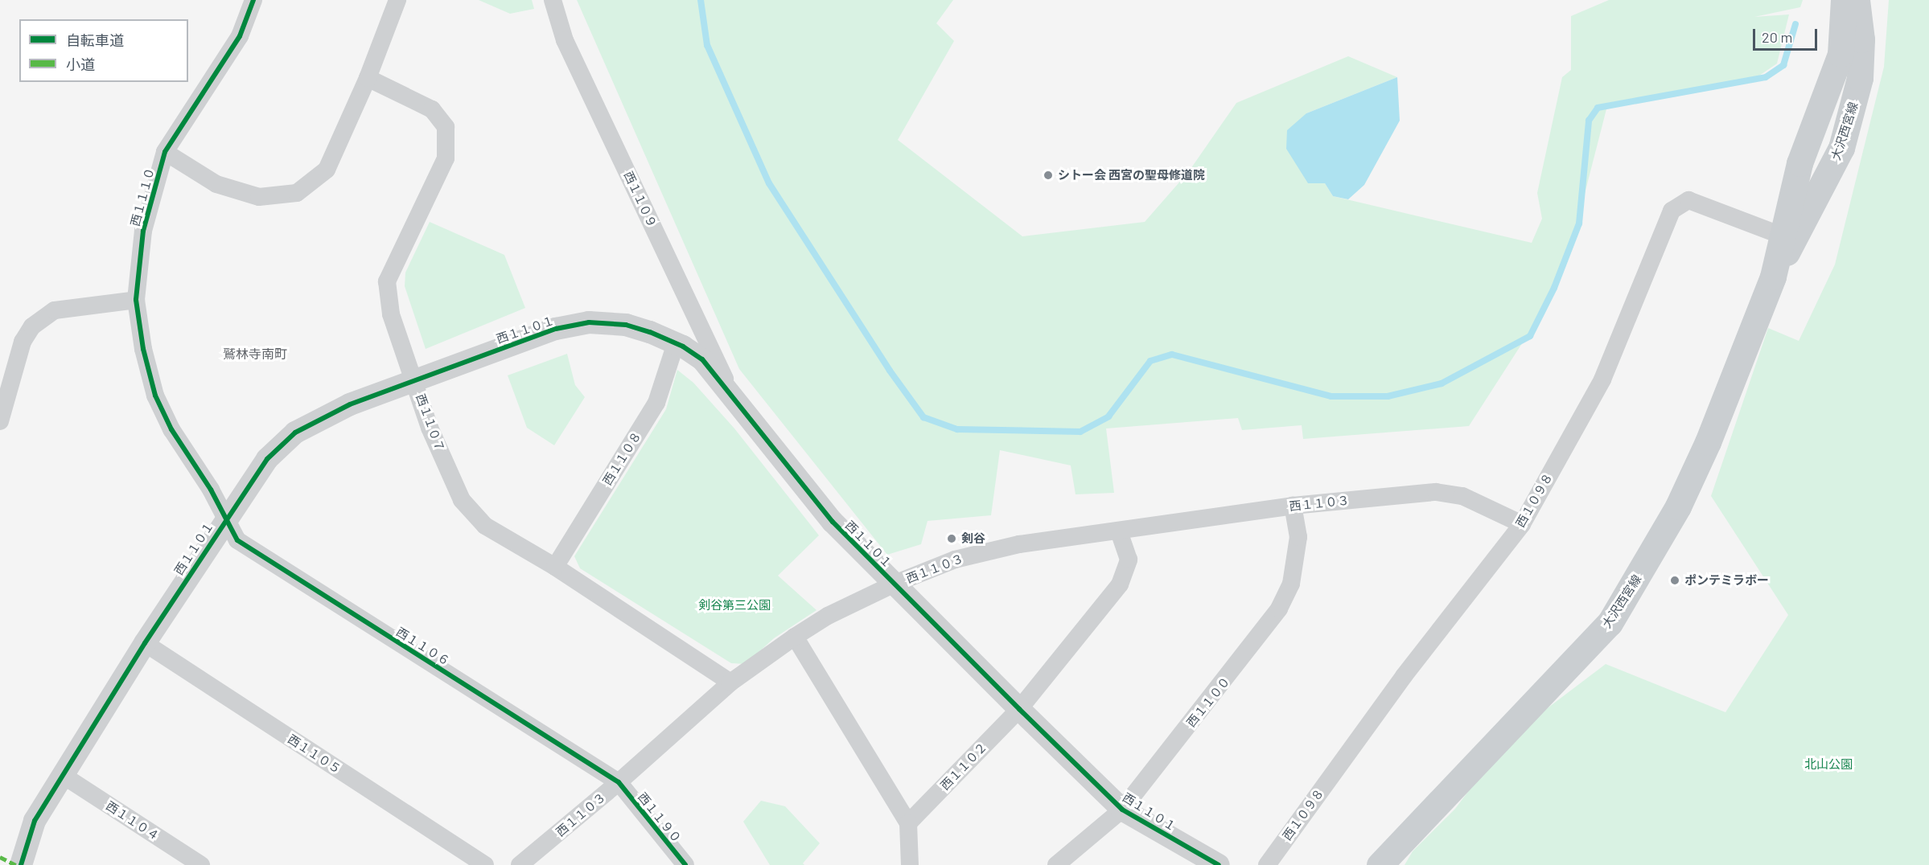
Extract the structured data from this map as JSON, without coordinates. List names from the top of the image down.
{
  "streets": {
    "main road": ["大沢西宮線"],
    "street": [
      "西１１１０",
      "西１１０９",
      "西１１０１",
      "西１１０７",
      "西１１０８",
      "西１０９８",
      "西１１０３",
      "西１１０６",
      "西１１００",
      "西１１０５",
      "西１１０２",
      "西１１９０",
      "西１１０４"
    ]
  },
  "crossings": [
    ["大沢西宮線", "西１０９８"],
    ["西１１１０", "西１１０１"],
    ["西１１１０", "西１１０６"],
    ["西１１０９", "西１１０１"],
    ["西１１０１", "西１１０７"],
    ["西１１０１", "西１１０８"],
    ["西１１０１", "西１１０３"],
    ["西１１０１", "西１１０６"],
    ["西１１０１", "西１１００"],
    ["西１１０１", "西１１０５"],
    ["西１１０１", "西１１０２"],
    ["西１１０１", "西１１０４"],
    ["西１１０７", "西１１０８"],
    ["西１１０７", "西１１０３"],
    ["西１０９８", "西１１０３"],
    ["西１１０３", "西１１０６"],
    ["西１１０３", "西１１００"],
    ["西１１０３", "西１１０２"],
    ["西１１０３", "西１１９０"],
    ["西１１０６", "西１１９０"]
  ],
  "districts": ["鷲林寺南町"],
  "parks": ["剣谷第三公園", "北山公園"],
  "places": ["シトー会 西宮の聖母修道院", "剣谷", "ポンテミラボー"],
  "legend": ["自転車道", "小道"],
  "scale_bar": "20 m"
}
